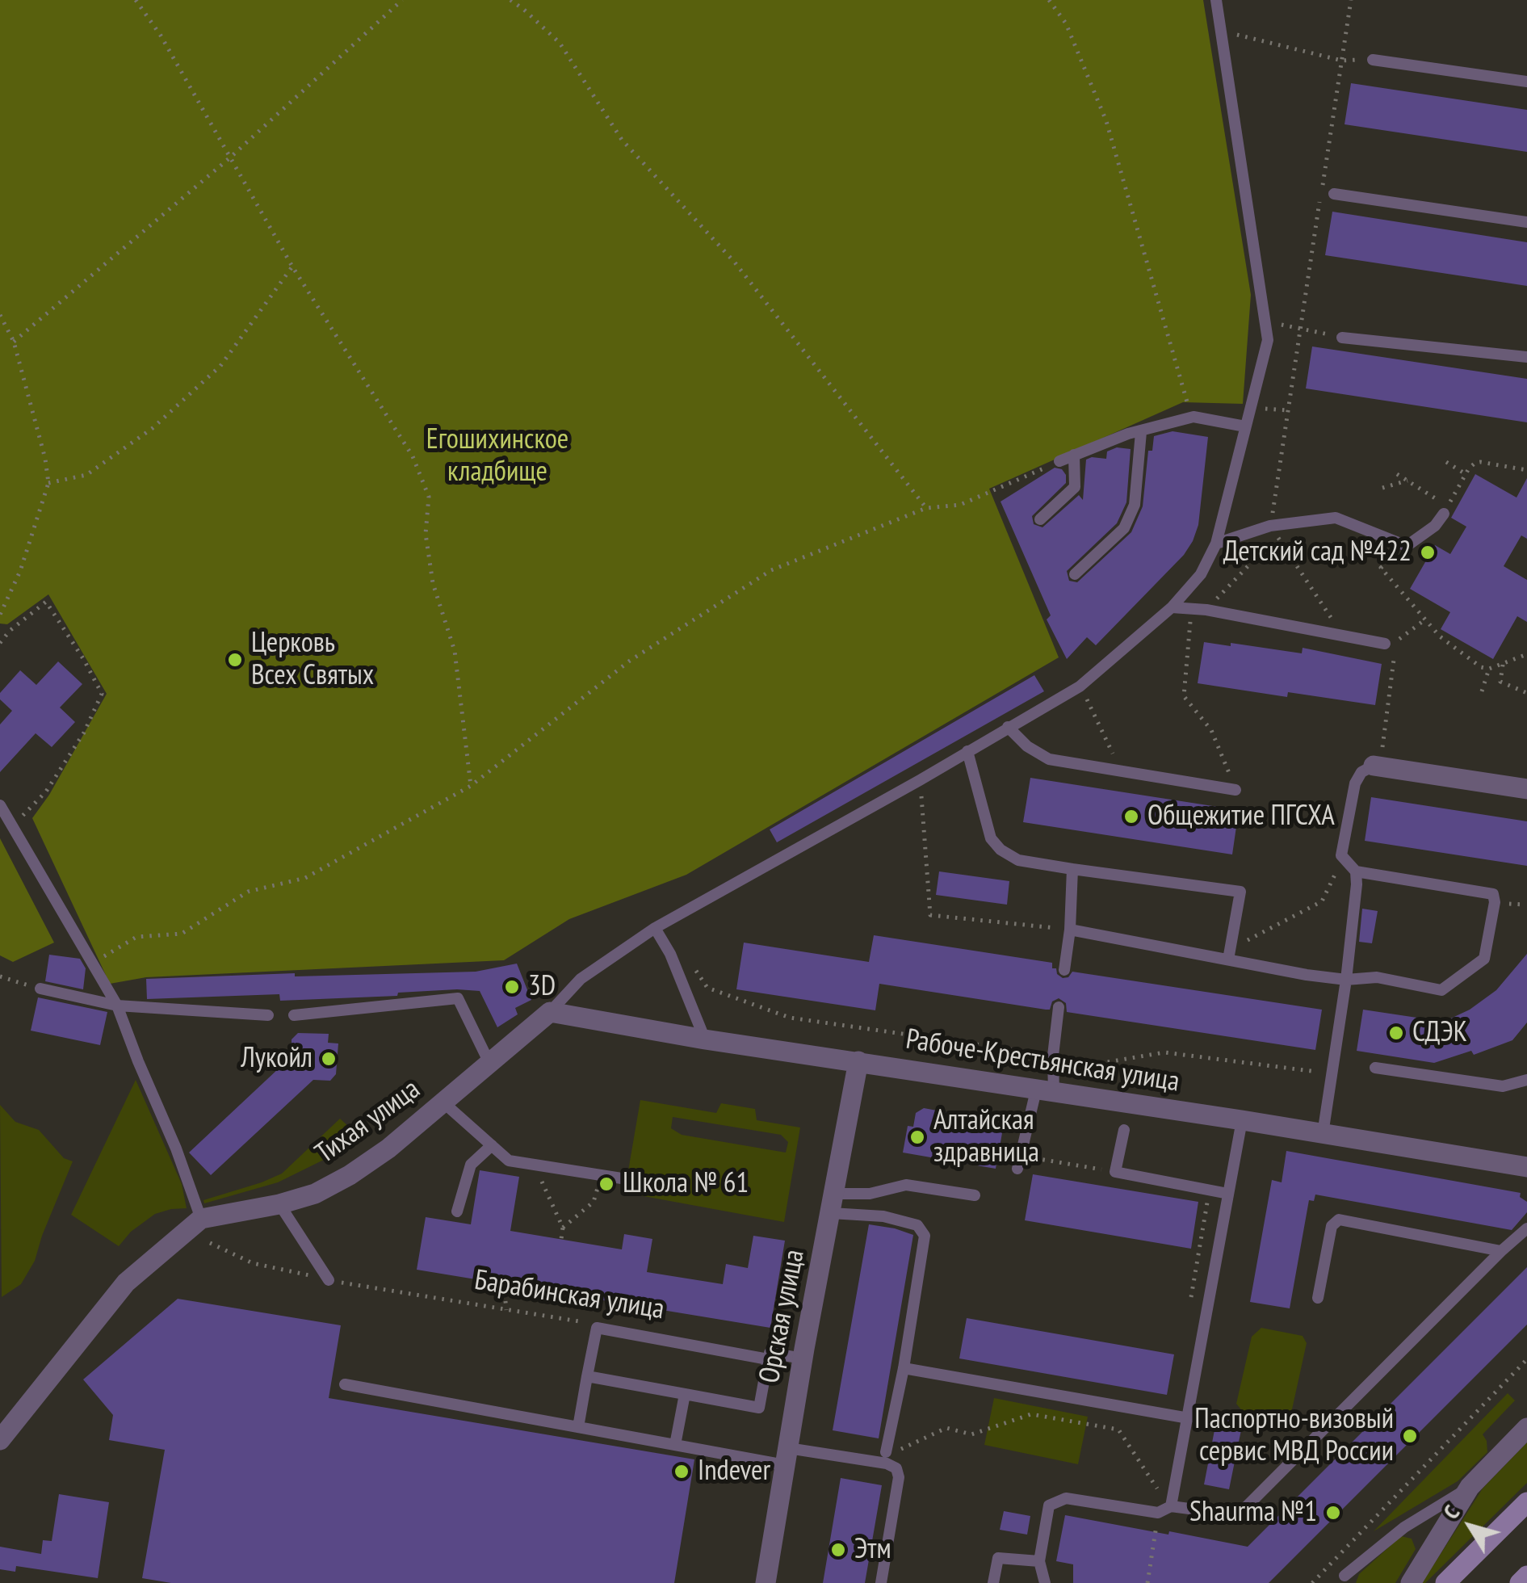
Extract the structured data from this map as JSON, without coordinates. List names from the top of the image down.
{
  "streets": {
    "street": ["Рабоче-Крестьянская улица", "Тихая улица", "Орская улица"],
    "path": ["Барабинская улица"]
  },
  "crossings": [
    ["Рабоче-Крестьянская улица", "Тихая улица"],
    ["Рабоче-Крестьянская улица", "Орская улица"]
  ],
  "parks": ["Егошихинское кладбище"],
  "places": [
    "Детский сад №422",
    "Церковь Всех Святых",
    "Общежитие ПГСХА",
    "3D",
    "СДЭК",
    "Лукойл",
    "Алтайская здравница",
    "Школа № 61",
    "Паспортно-визовый сервис МВД России",
    "Indever",
    "Shaurma №1",
    "Этм"
  ],
  "north": "top left"
}
